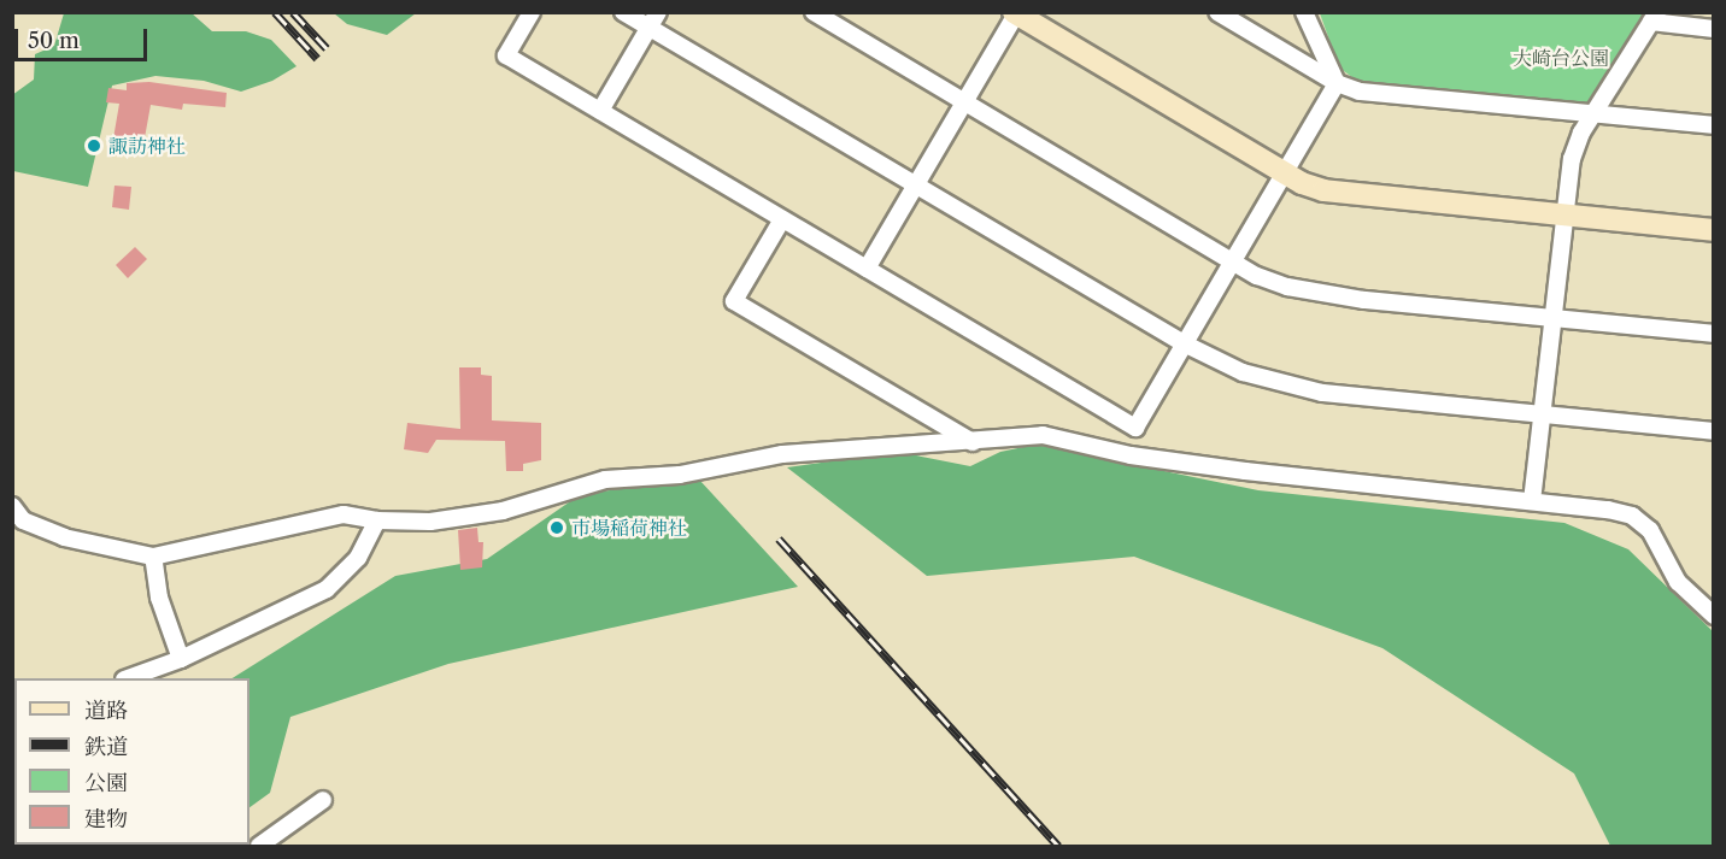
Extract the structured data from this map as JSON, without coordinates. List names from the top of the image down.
{
  "parks": ["大崎台公園"],
  "places": ["諏訪神社", "市場稲荷神社"],
  "legend": [
    "道路",
    "鉄道",
    "公園",
    "建物"
  ],
  "scale_bar": "50 m"
}
